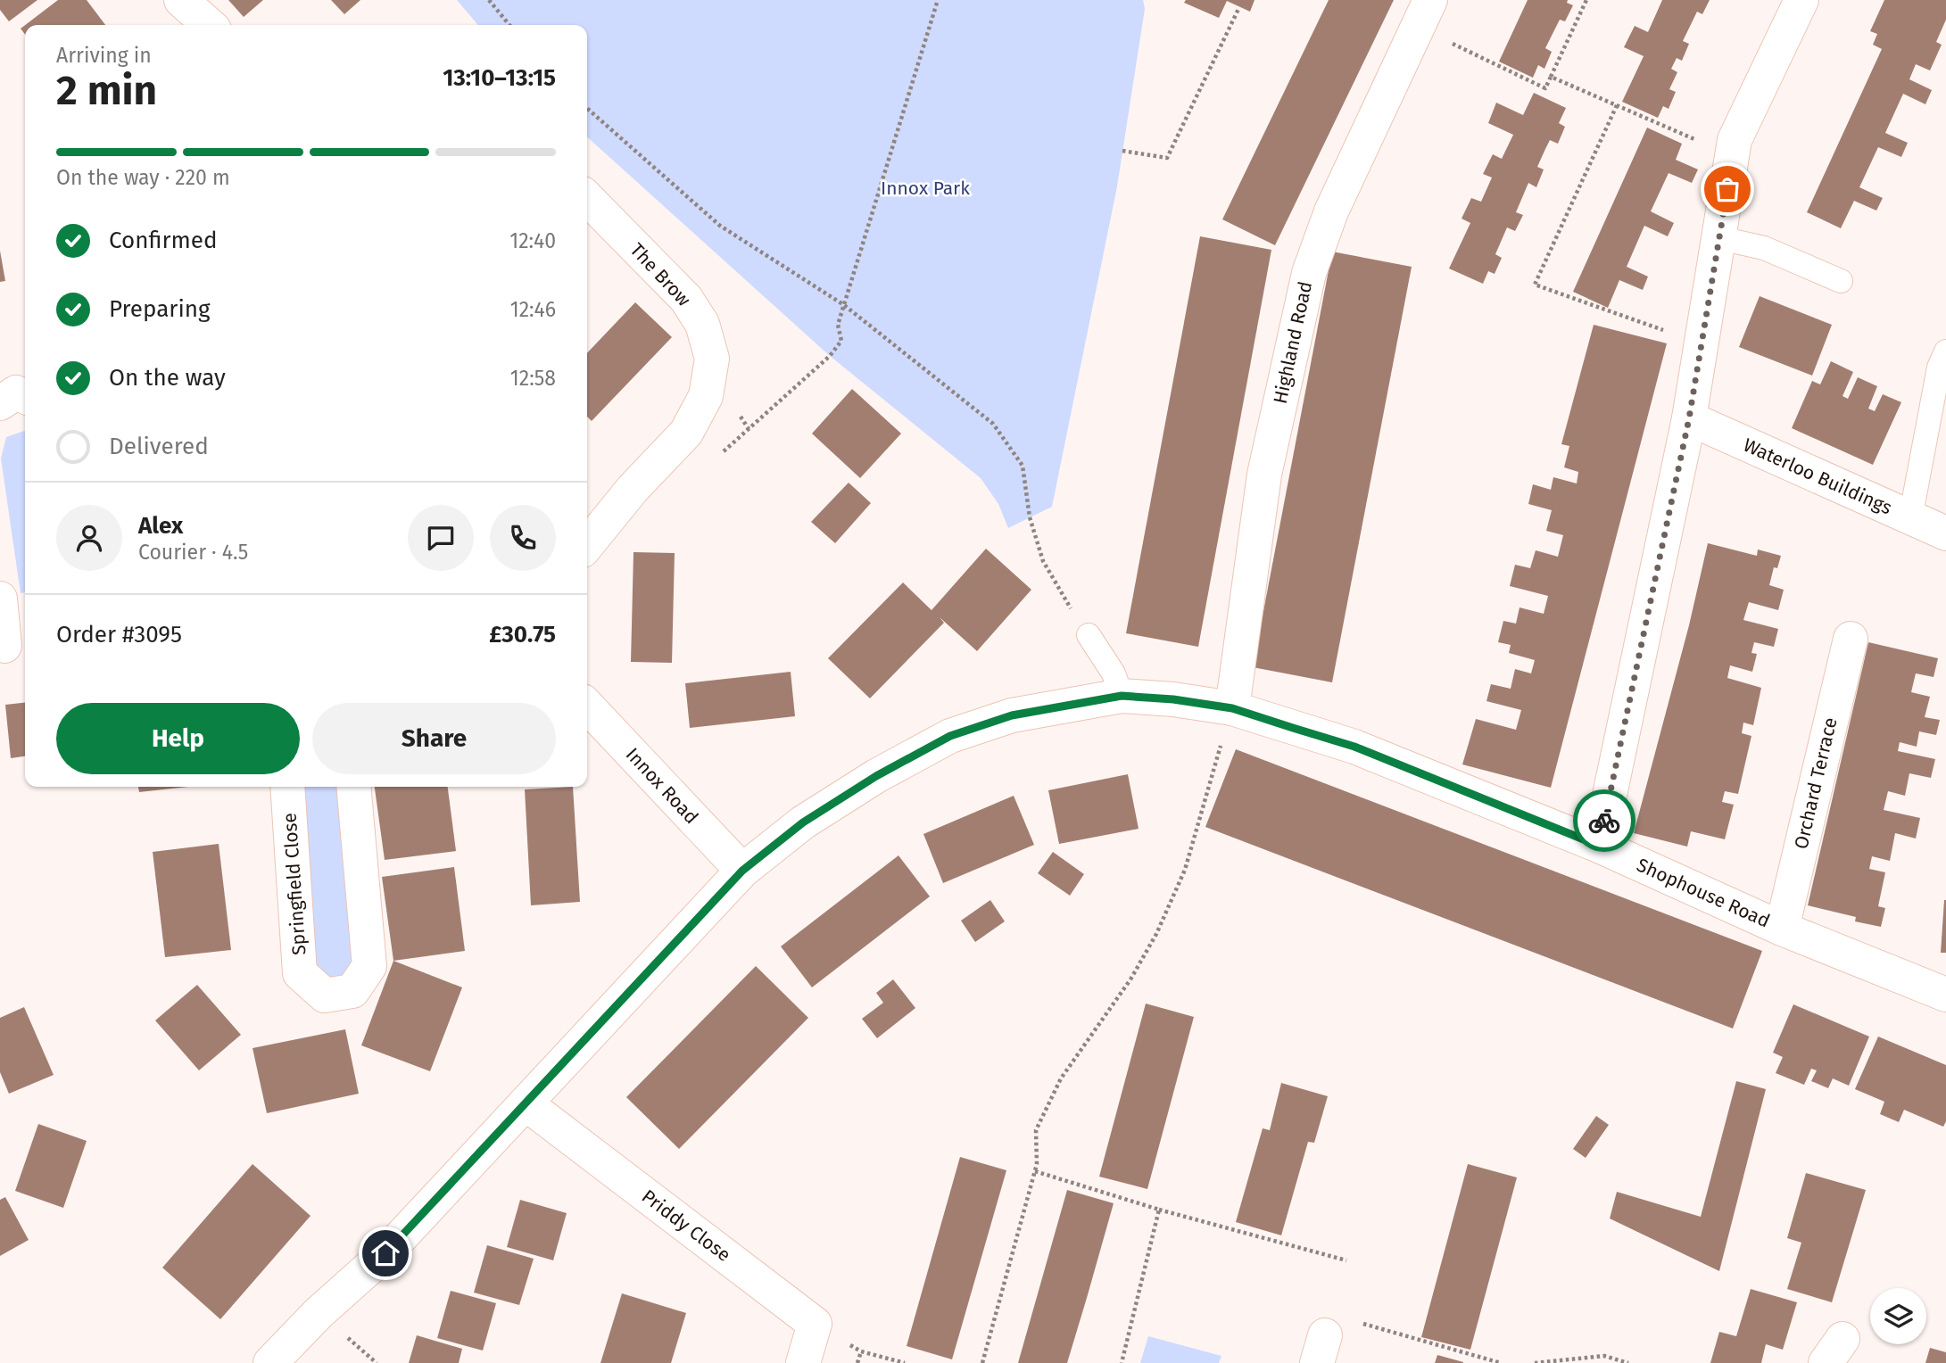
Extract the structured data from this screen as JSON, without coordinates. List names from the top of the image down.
{
  "streets": {
    "street": [
      "The Brow",
      "Highland Road",
      "Waterloo Buildings",
      "Orchard Terrace",
      "Innox Road",
      "Springfield Close",
      "Shophouse Road",
      "Priddy Close"
    ]
  },
  "crossings": [
    ["Highland Road", "Shophouse Road"],
    ["Orchard Terrace", "Shophouse Road"],
    ["Innox Road", "Shophouse Road"],
    ["Shophouse Road", "Priddy Close"]
  ],
  "parks": ["Innox Park"],
  "page": {
    "heading": ["2 min", "Arriving in", "13:10–13:15"],
    "panel": [
      "Alex",
      "Courier · 4.5",
      "Order #3095",
      "£30.75"
    ],
    "bar": "On the way · 220 m",
    "list": [
      ["Confirmed", "12:40"],
      ["Preparing", "12:46"],
      ["On the way", "12:58"],
      "Delivered"
    ],
    "buttons": ["Help", "Share"]
  }
}
